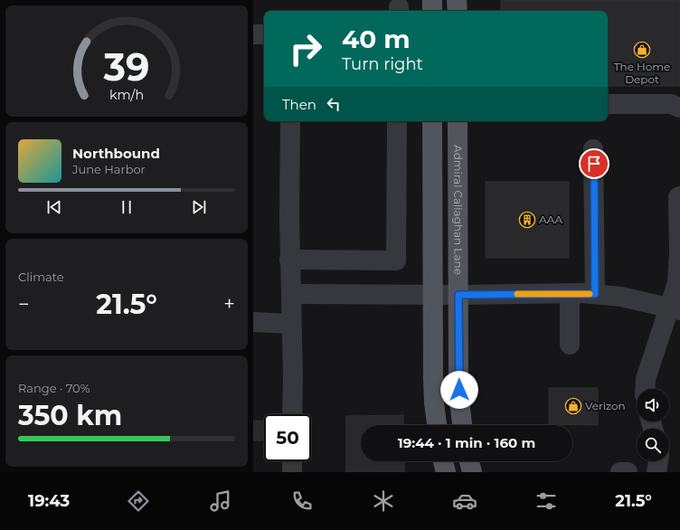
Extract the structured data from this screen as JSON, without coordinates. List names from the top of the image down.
{
  "streets": {
    "main road": ["Admiral Callaghan Lane"]
  },
  "places": {
    "shop": ["The Home Depot", "Verizon"],
    "building": ["AAA"]
  },
  "page": {
    "turn": ["40 m", "Turn right"],
    "then": "Then",
    "song": ["Northbound", "June Harbor"],
    "tile": [
      "Climate",
      ["Range · 70%", "350 km"]
    ],
    "heat": ["−", "21.5°", "+"],
    "limit": "50",
    "trip": "19:44 · 1 min · 160 m",
    "tabs": ["19:43", "21.5°"],
    "gauge": ["39", "km/h"]
  }
}
